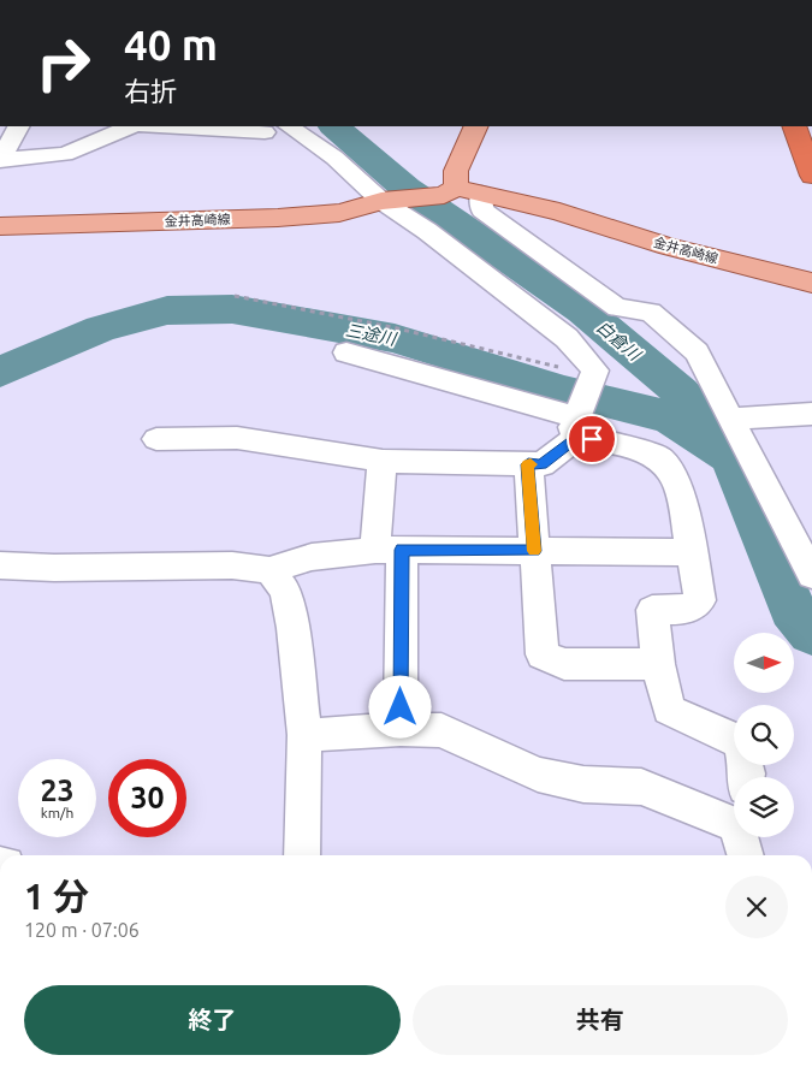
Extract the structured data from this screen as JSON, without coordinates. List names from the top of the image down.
{
  "streets": {
    "main road": ["金井高崎線"]
  },
  "water": ["三途川", "白倉川"],
  "north": "right",
  "page": {
    "turn": ["40 m", "右折"],
    "speed": "23 km/h",
    "limit": "30",
    "heading": ["1 分", "120 m · 07:06"],
    "buttons": ["終了", "共有"]
  }
}
